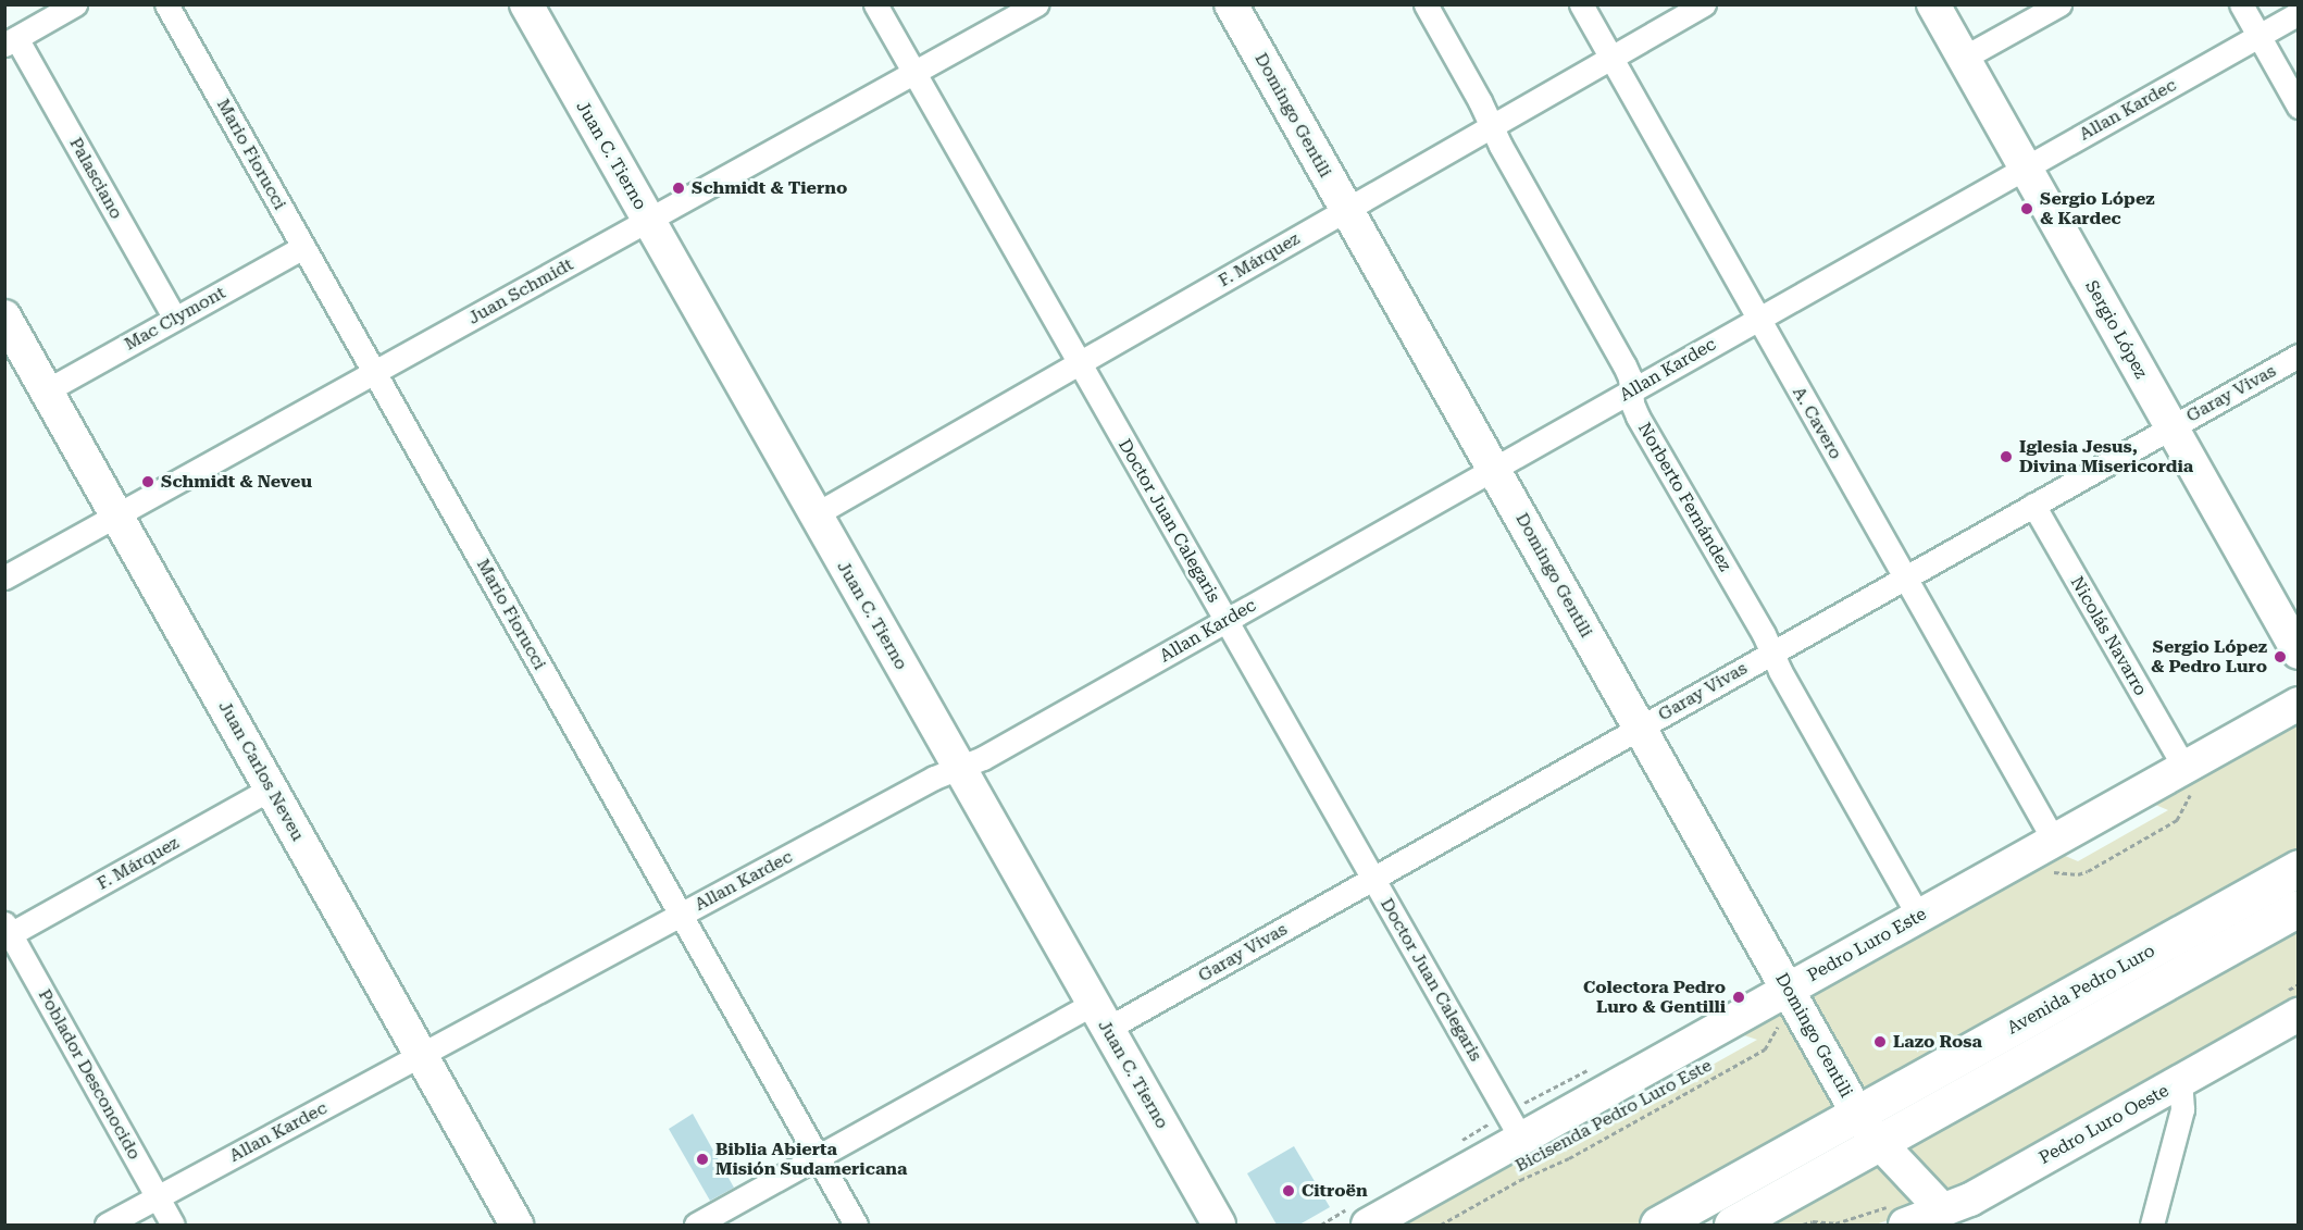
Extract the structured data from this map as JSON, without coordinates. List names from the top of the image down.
{
  "streets": {
    "main road": ["Avenida Pedro Luro"],
    "street": [
      "Allan Kardec",
      "Domingo Gentili",
      "Mario Fiorucci",
      "Juan C. Tierno",
      "Palasciano",
      "F. Márquez",
      "Juan Schmidt",
      "Mac Clymont",
      "Sergio López",
      "Garay Vivas",
      "A. Cavero",
      "Norberto Fernández",
      "Doctor Juan Calegaris",
      "Nicolás Navarro",
      "Juan Carlos Neveu",
      "Pedro Luro Este",
      "Poblador Desconocido",
      "Pedro Luro Oeste"
    ],
    "path": ["Bicisenda Pedro Luro Este"]
  },
  "crossings": [
    ["Allan Kardec", "Domingo Gentili"],
    ["Allan Kardec", "Mario Fiorucci"],
    ["Allan Kardec", "Juan C. Tierno"],
    ["Allan Kardec", "Sergio López"],
    ["Allan Kardec", "A. Cavero"],
    ["Allan Kardec", "Norberto Fernández"],
    ["Allan Kardec", "Doctor Juan Calegaris"],
    ["Allan Kardec", "Juan Carlos Neveu"],
    ["Allan Kardec", "Poblador Desconocido"],
    ["Domingo Gentili", "F. Márquez"],
    ["Domingo Gentili", "Garay Vivas"],
    ["Domingo Gentili", "Pedro Luro Este"],
    ["Domingo Gentili", "Avenida Pedro Luro"],
    ["Domingo Gentili", "Pedro Luro Oeste"],
    ["Mario Fiorucci", "Juan Schmidt"],
    ["Mario Fiorucci", "Mac Clymont"],
    ["Mario Fiorucci", "Garay Vivas"],
    ["Juan C. Tierno", "F. Márquez"],
    ["Juan C. Tierno", "Juan Schmidt"],
    ["Juan C. Tierno", "Garay Vivas"],
    ["Palasciano", "Mac Clymont"],
    ["F. Márquez", "A. Cavero"],
    ["F. Márquez", "Norberto Fernández"],
    ["F. Márquez", "Doctor Juan Calegaris"],
    ["F. Márquez", "Juan Carlos Neveu"],
    ["F. Márquez", "Poblador Desconocido"],
    ["Juan Schmidt", "Doctor Juan Calegaris"],
    ["Juan Schmidt", "Juan Carlos Neveu"],
    ["Mac Clymont", "Juan Carlos Neveu"],
    ["Sergio López", "Garay Vivas"],
    ["Garay Vivas", "A. Cavero"],
    ["Garay Vivas", "Norberto Fernández"],
    ["Garay Vivas", "Doctor Juan Calegaris"],
    ["Garay Vivas", "Nicolás Navarro"],
    ["A. Cavero", "Pedro Luro Este"],
    ["Norberto Fernández", "Pedro Luro Este"],
    ["Doctor Juan Calegaris", "Pedro Luro Este"],
    ["Nicolás Navarro", "Pedro Luro Este"]
  ],
  "places": [
    "Schmidt & Tierno",
    "Sergio López & Kardec",
    "Iglesia Jesus, Divina Misericordia",
    "Schmidt & Neveu",
    "Sergio López & Pedro Luro",
    "Colectora Pedro Luro & Gentilli",
    "Lazo Rosa",
    "Biblia Abierta Misión Sudamericana",
    "Citroën"
  ]
}
